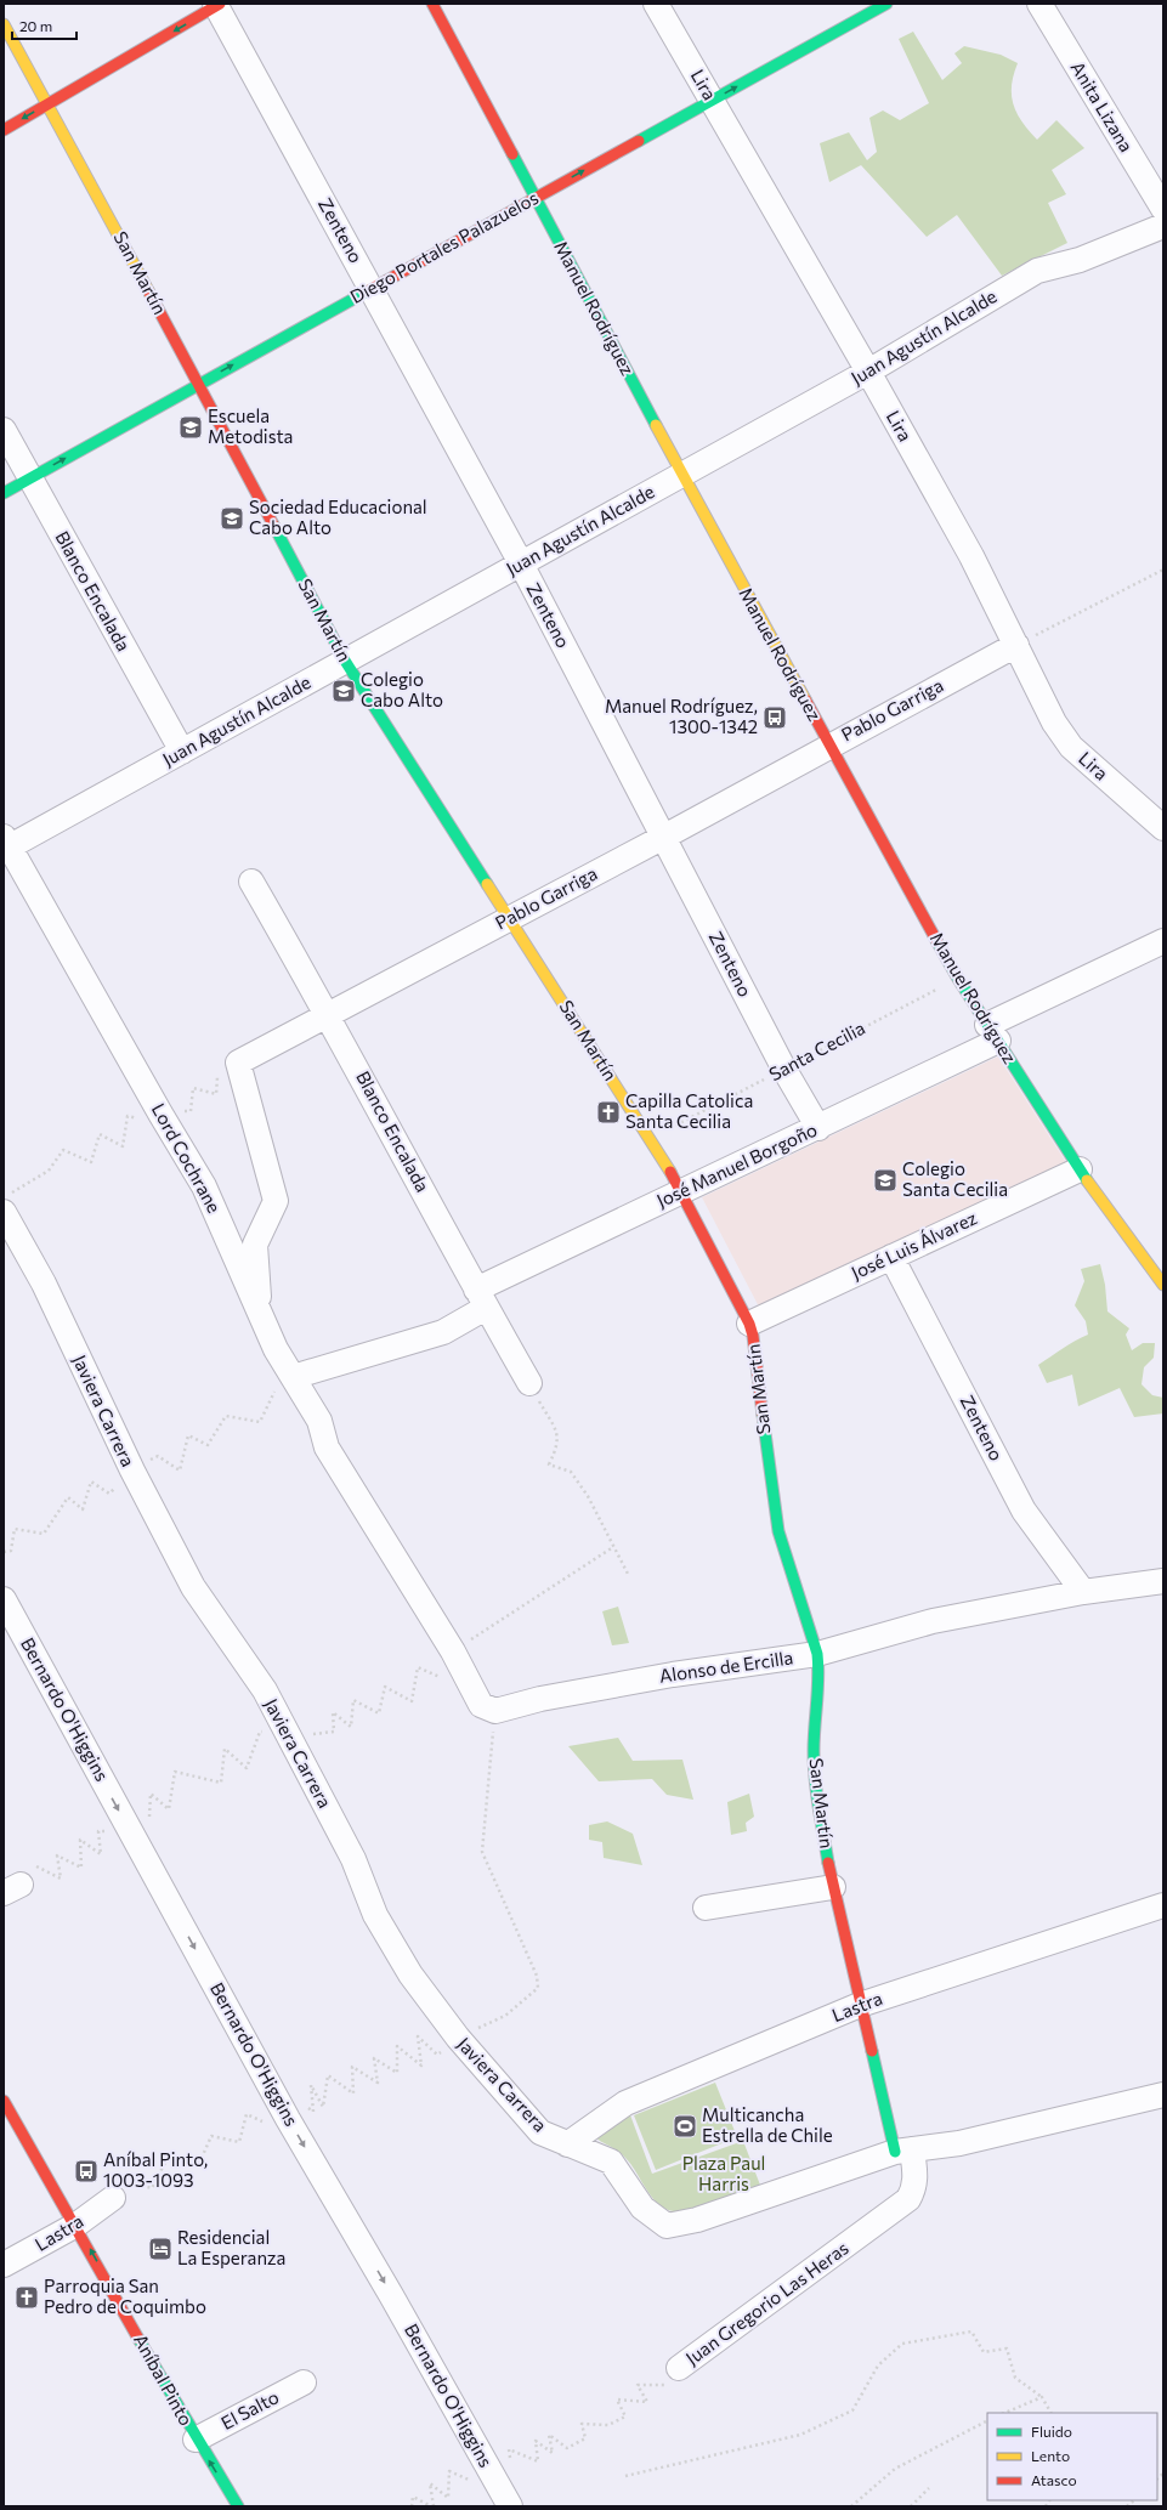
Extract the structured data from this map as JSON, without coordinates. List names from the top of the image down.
{
  "streets": {
    "street": [
      "Lira",
      "Anita Lizana",
      "Zenteno",
      "Diego Portales Palazuelos",
      "San Martín",
      "Manuel Rodríguez",
      "Juan Agustín Alcalde",
      "Blanco Encalada",
      "Pablo Garriga",
      "Lord Cochrane",
      "José Manuel Borgoño",
      "José Luis Álvarez",
      "Javiera Carrera",
      "Alonso de Ercilla",
      "Bernardo O'Higgins",
      "Lastra",
      "Juan Gregorio Las Heras",
      "Aníbal Pinto",
      "El Salto"
    ],
    "path": ["Santa Cecilia"]
  },
  "crossings": [
    ["Lira", "Diego Portales Palazuelos"],
    ["Lira", "Juan Agustín Alcalde"],
    ["Lira", "Pablo Garriga"],
    ["Zenteno", "Diego Portales Palazuelos"],
    ["Zenteno", "Juan Agustín Alcalde"],
    ["Zenteno", "Pablo Garriga"],
    ["Zenteno", "Santa Cecilia"],
    ["Zenteno", "José Manuel Borgoño"],
    ["Zenteno", "José Luis Álvarez"],
    ["Zenteno", "Alonso de Ercilla"],
    ["Diego Portales Palazuelos", "San Martín"],
    ["Diego Portales Palazuelos", "Manuel Rodríguez"],
    ["Diego Portales Palazuelos", "Blanco Encalada"],
    ["San Martín", "Juan Agustín Alcalde"],
    ["San Martín", "Pablo Garriga"],
    ["San Martín", "Santa Cecilia"],
    ["San Martín", "José Manuel Borgoño"],
    ["San Martín", "José Luis Álvarez"],
    ["San Martín", "Javiera Carrera"],
    ["San Martín", "Alonso de Ercilla"],
    ["San Martín", "Lastra"],
    ["San Martín", "Juan Gregorio Las Heras"],
    ["Manuel Rodríguez", "Juan Agustín Alcalde"],
    ["Manuel Rodríguez", "Pablo Garriga"],
    ["Manuel Rodríguez", "Santa Cecilia"],
    ["Manuel Rodríguez", "José Manuel Borgoño"],
    ["Manuel Rodríguez", "José Luis Álvarez"],
    ["Juan Agustín Alcalde", "Blanco Encalada"],
    ["Juan Agustín Alcalde", "Lord Cochrane"],
    ["Blanco Encalada", "Pablo Garriga"],
    ["Blanco Encalada", "José Manuel Borgoño"],
    ["Lord Cochrane", "José Manuel Borgoño"],
    ["Javiera Carrera", "Lastra"],
    ["Javiera Carrera", "Juan Gregorio Las Heras"],
    ["Bernardo O'Higgins", "Juan Gregorio Las Heras"],
    ["Lastra", "Aníbal Pinto"],
    ["Aníbal Pinto", "El Salto"]
  ],
  "one_way": ["Diego Portales Palazuelos", "Bernardo O'Higgins", "Aníbal Pinto"],
  "parks": ["Plaza Paul Harris"],
  "places": {
    "school or university": [
      "Escuela Metodista",
      "Sociedad Educacional Cabo Alto",
      "Colegio Cabo Alto",
      "Colegio Santa Cecilia"
    ],
    "bus stop": ["Manuel Rodríguez, 1300-1342", "Aníbal Pinto, 1003-1093"],
    "church": ["Capilla Catolica Santa Cecilia", "Parroquia San Pedro de Coquimbo"],
    "sports": ["Multicancha Estrella de Chile"],
    "hotel": ["Residencial La Esperanza"]
  },
  "legend": ["Fluido", "Lento", "Atasco"],
  "scale_bar": "20 m"
}
